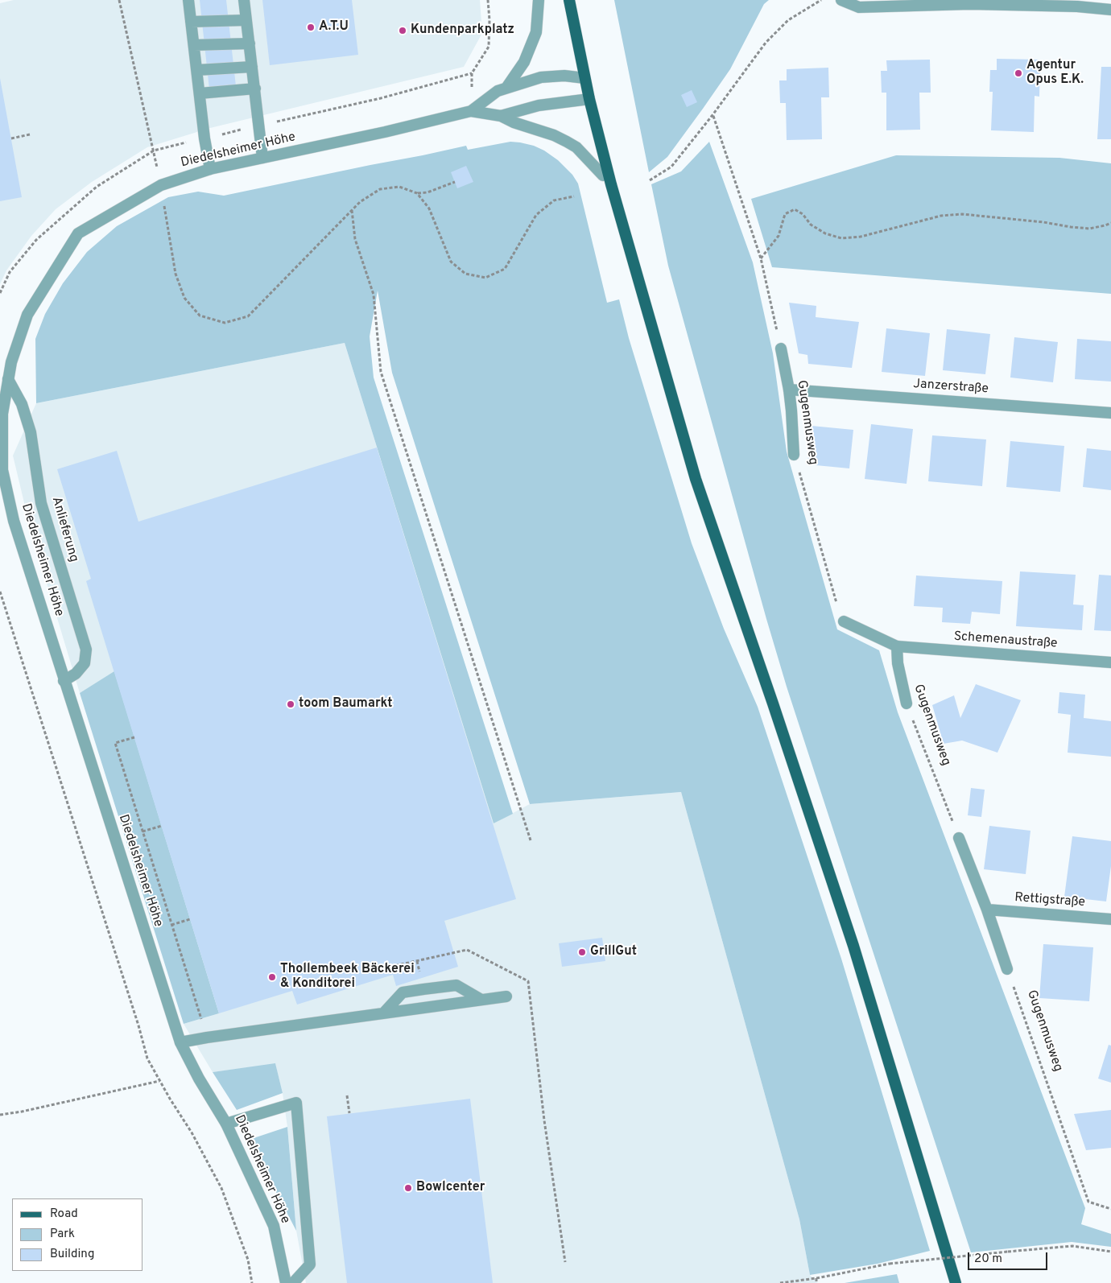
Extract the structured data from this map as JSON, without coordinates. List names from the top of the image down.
{
  "streets": {
    "street": [
      "Diedelsheimer Höhe",
      "Janzerstraße",
      "Gugenmusweg",
      "Anlieferung",
      "Schemenaustraße",
      "Rettigstraße"
    ]
  },
  "crossings": [
    ["Diedelsheimer Höhe", "Anlieferung"],
    ["Janzerstraße", "Gugenmusweg"],
    ["Gugenmusweg", "Schemenaustraße"]
  ],
  "places": [
    "A.T.U",
    "Kundenparkplatz",
    "Agentur Opus E.K.",
    "toom Baumarkt",
    "GrillGut",
    "Thollembeek Bäckerei & Konditorei",
    "Bowlcenter"
  ],
  "legend": ["Road", "Park", "Building"],
  "scale_bar": "20 m"
}
